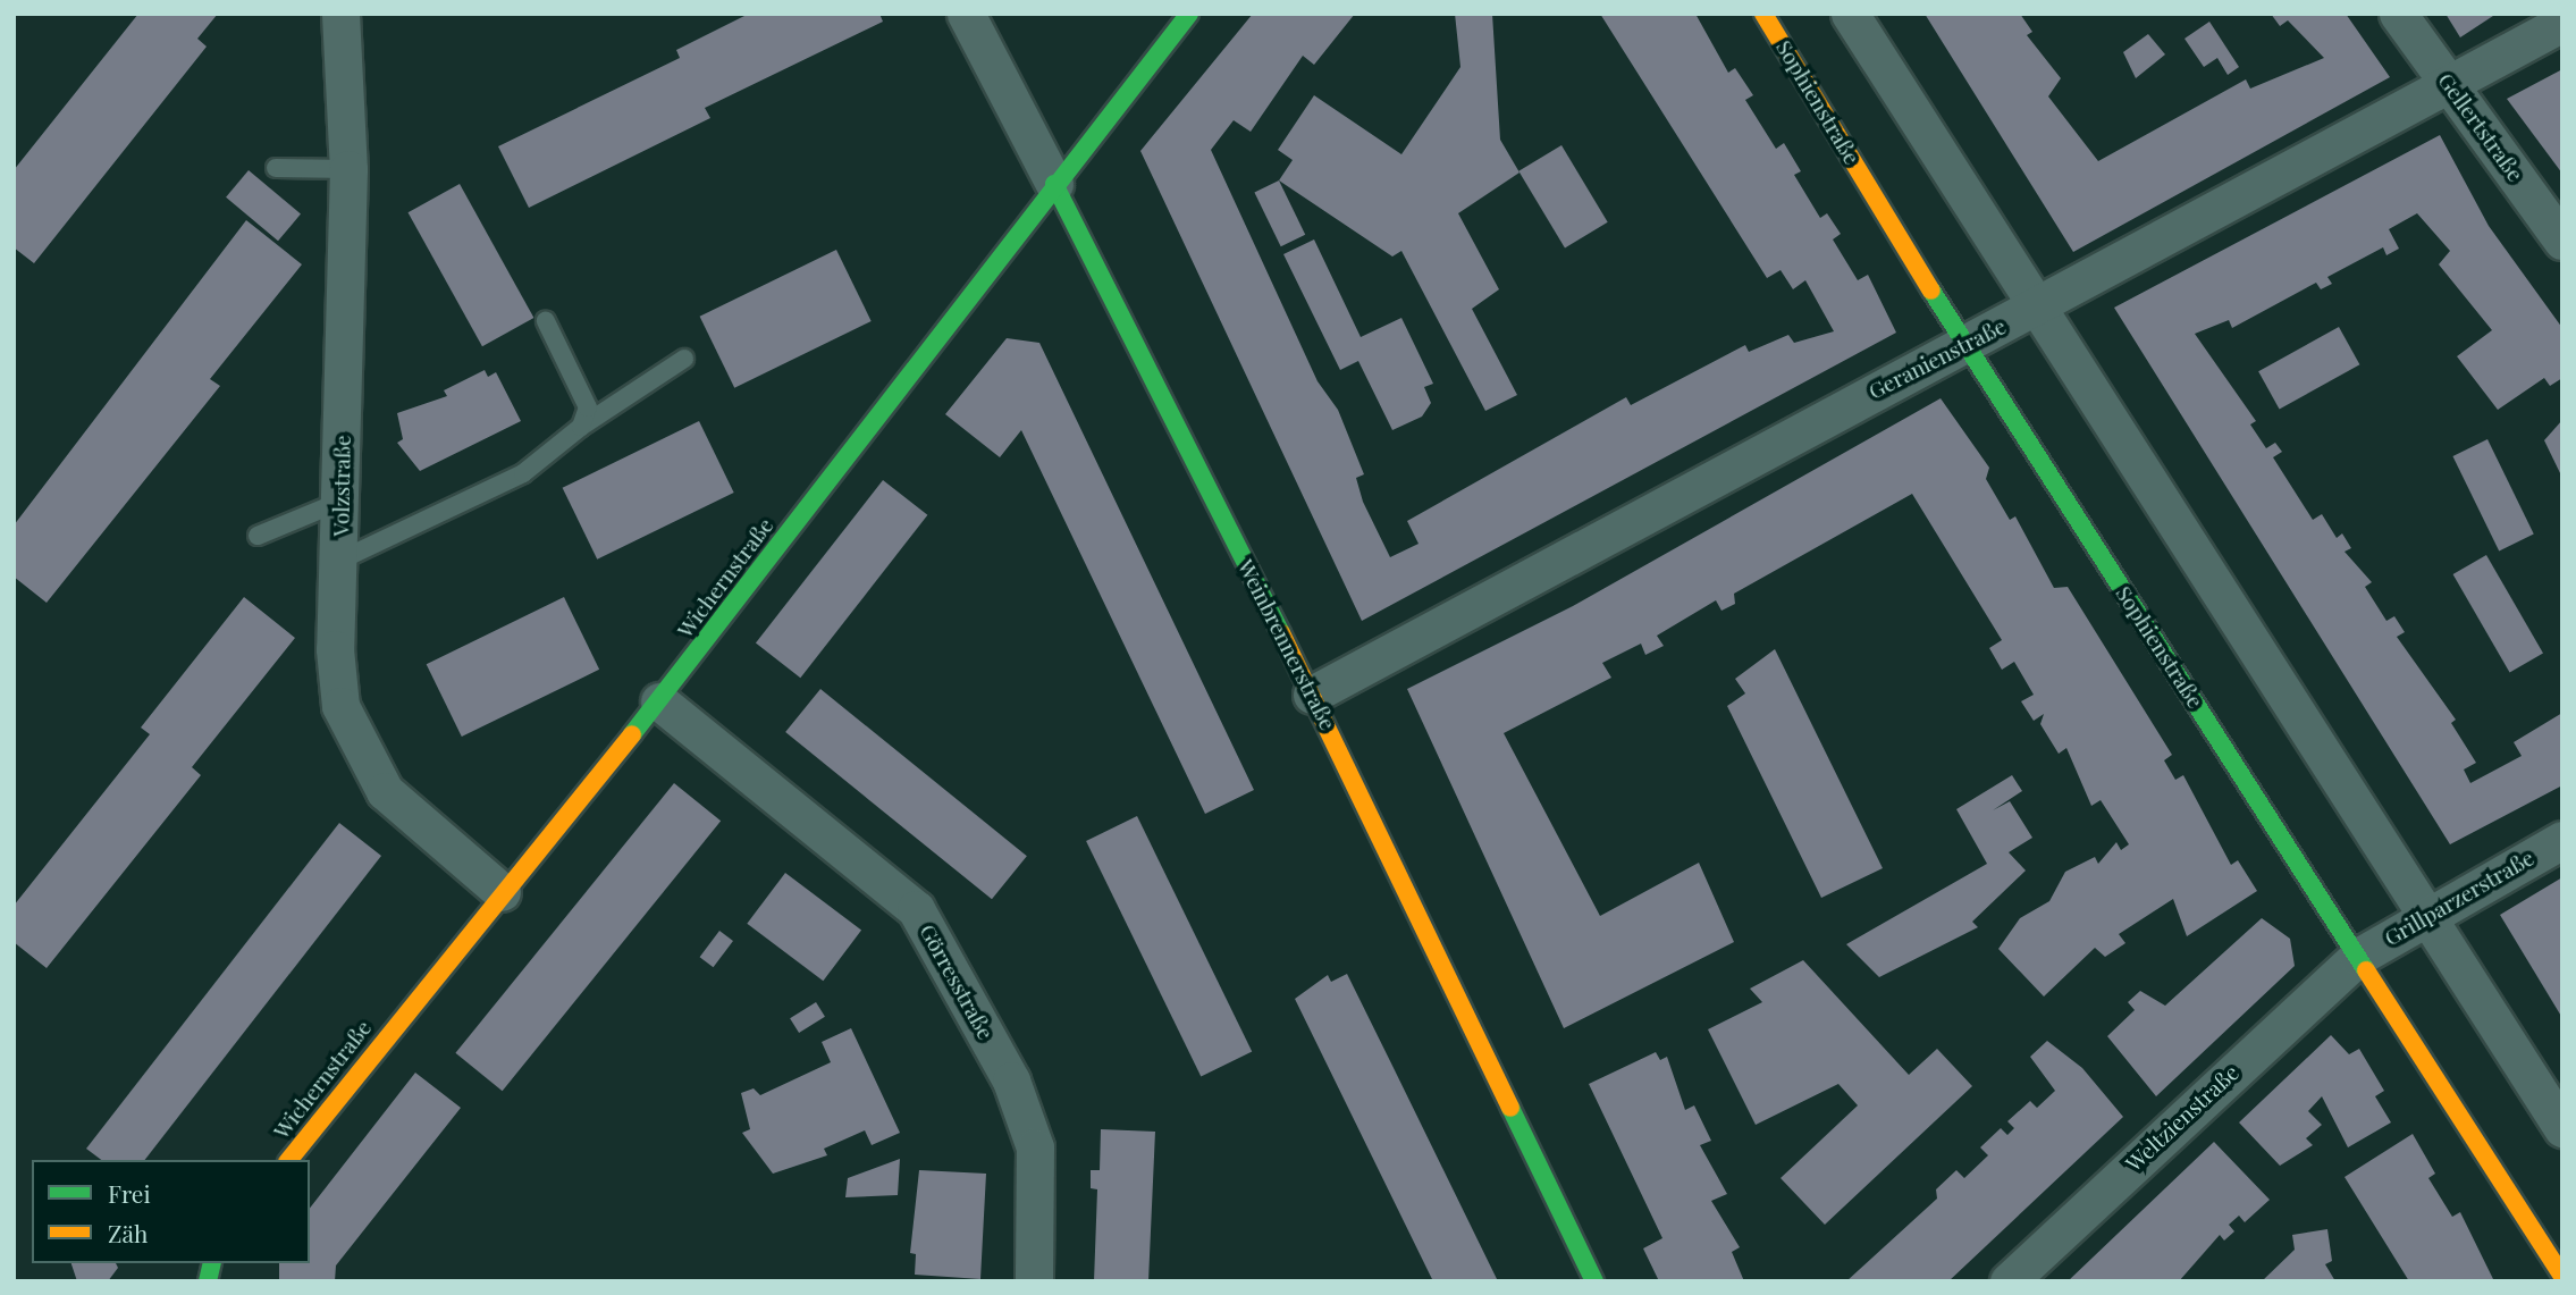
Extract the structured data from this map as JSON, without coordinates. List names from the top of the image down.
{
  "streets": {
    "street": [
      "Sophienstraße",
      "Gellertstraße",
      "Geranienstraße",
      "Volzstraße",
      "Wichernstraße",
      "Weinbrennerstraße",
      "Grillparzerstraße",
      "Görresstraße",
      "Weltzienstraße"
    ]
  },
  "crossings": [
    ["Sophienstraße", "Geranienstraße"],
    ["Sophienstraße", "Grillparzerstraße"],
    ["Sophienstraße", "Weltzienstraße"],
    ["Gellertstraße", "Geranienstraße"],
    ["Geranienstraße", "Weinbrennerstraße"],
    ["Volzstraße", "Wichernstraße"],
    ["Wichernstraße", "Weinbrennerstraße"],
    ["Wichernstraße", "Görresstraße"],
    ["Grillparzerstraße", "Weltzienstraße"]
  ],
  "legend": ["Frei", "Zäh"]
}
